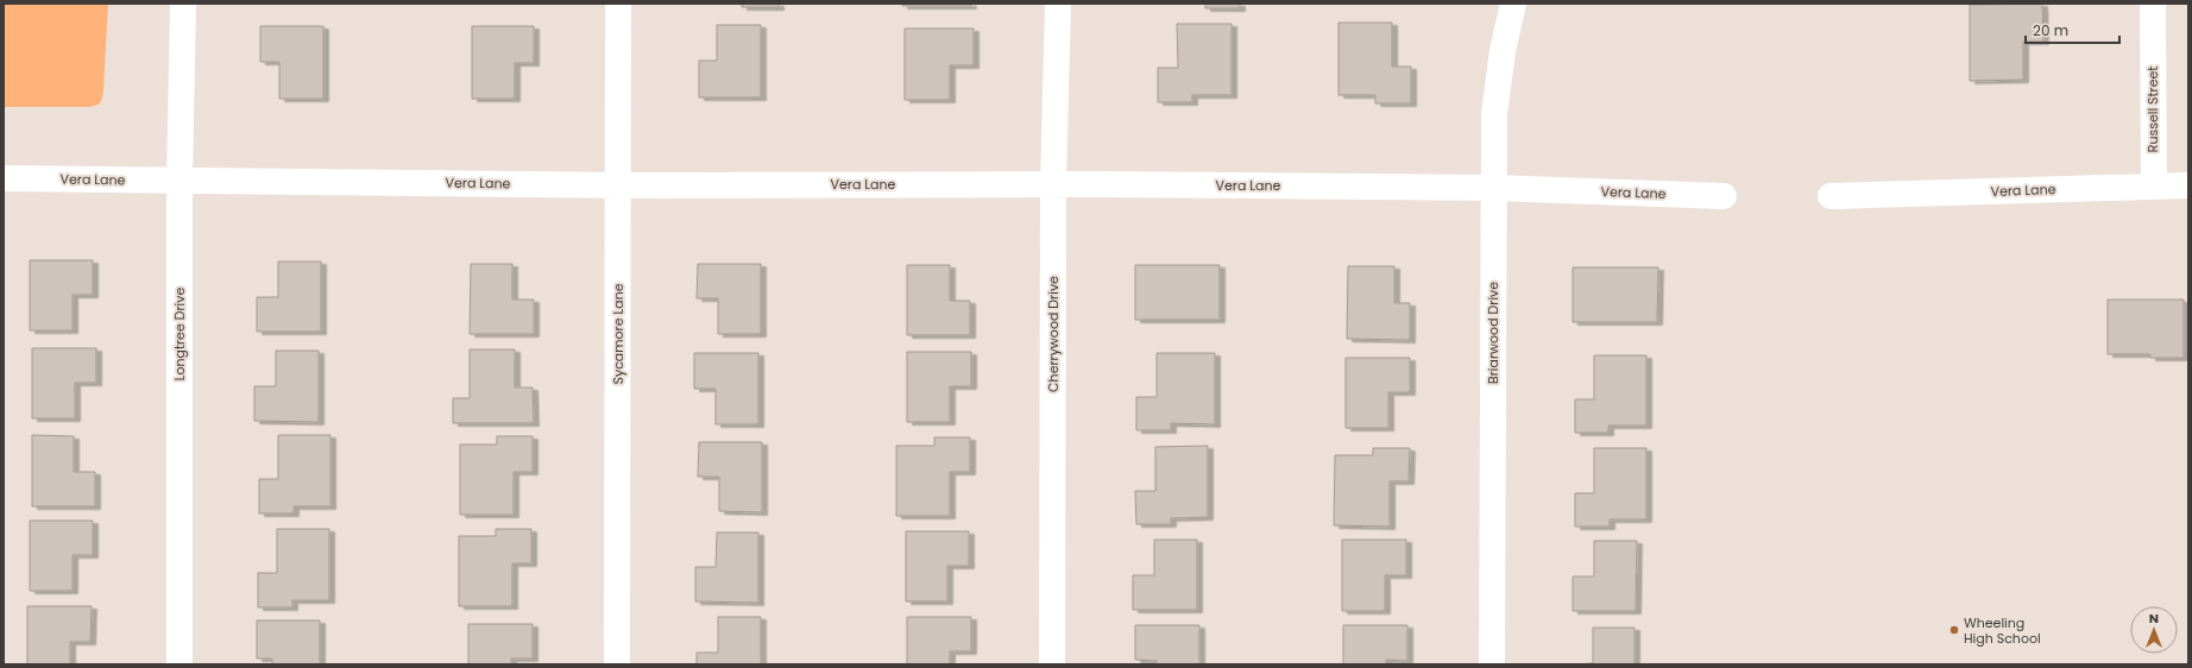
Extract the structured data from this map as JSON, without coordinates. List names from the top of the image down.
{
  "streets": {
    "street": [
      "Russell Street",
      "Vera Lane",
      "Briarwood Drive",
      "Longtree Drive",
      "Sycamore Lane",
      "Cherrywood Drive"
    ]
  },
  "crossings": [
    ["Russell Street", "Vera Lane"],
    ["Vera Lane", "Briarwood Drive"],
    ["Vera Lane", "Longtree Drive"],
    ["Vera Lane", "Sycamore Lane"],
    ["Vera Lane", "Cherrywood Drive"]
  ],
  "places": ["Wheeling High School"],
  "scale_bar": "20 m",
  "north": "top"
}
